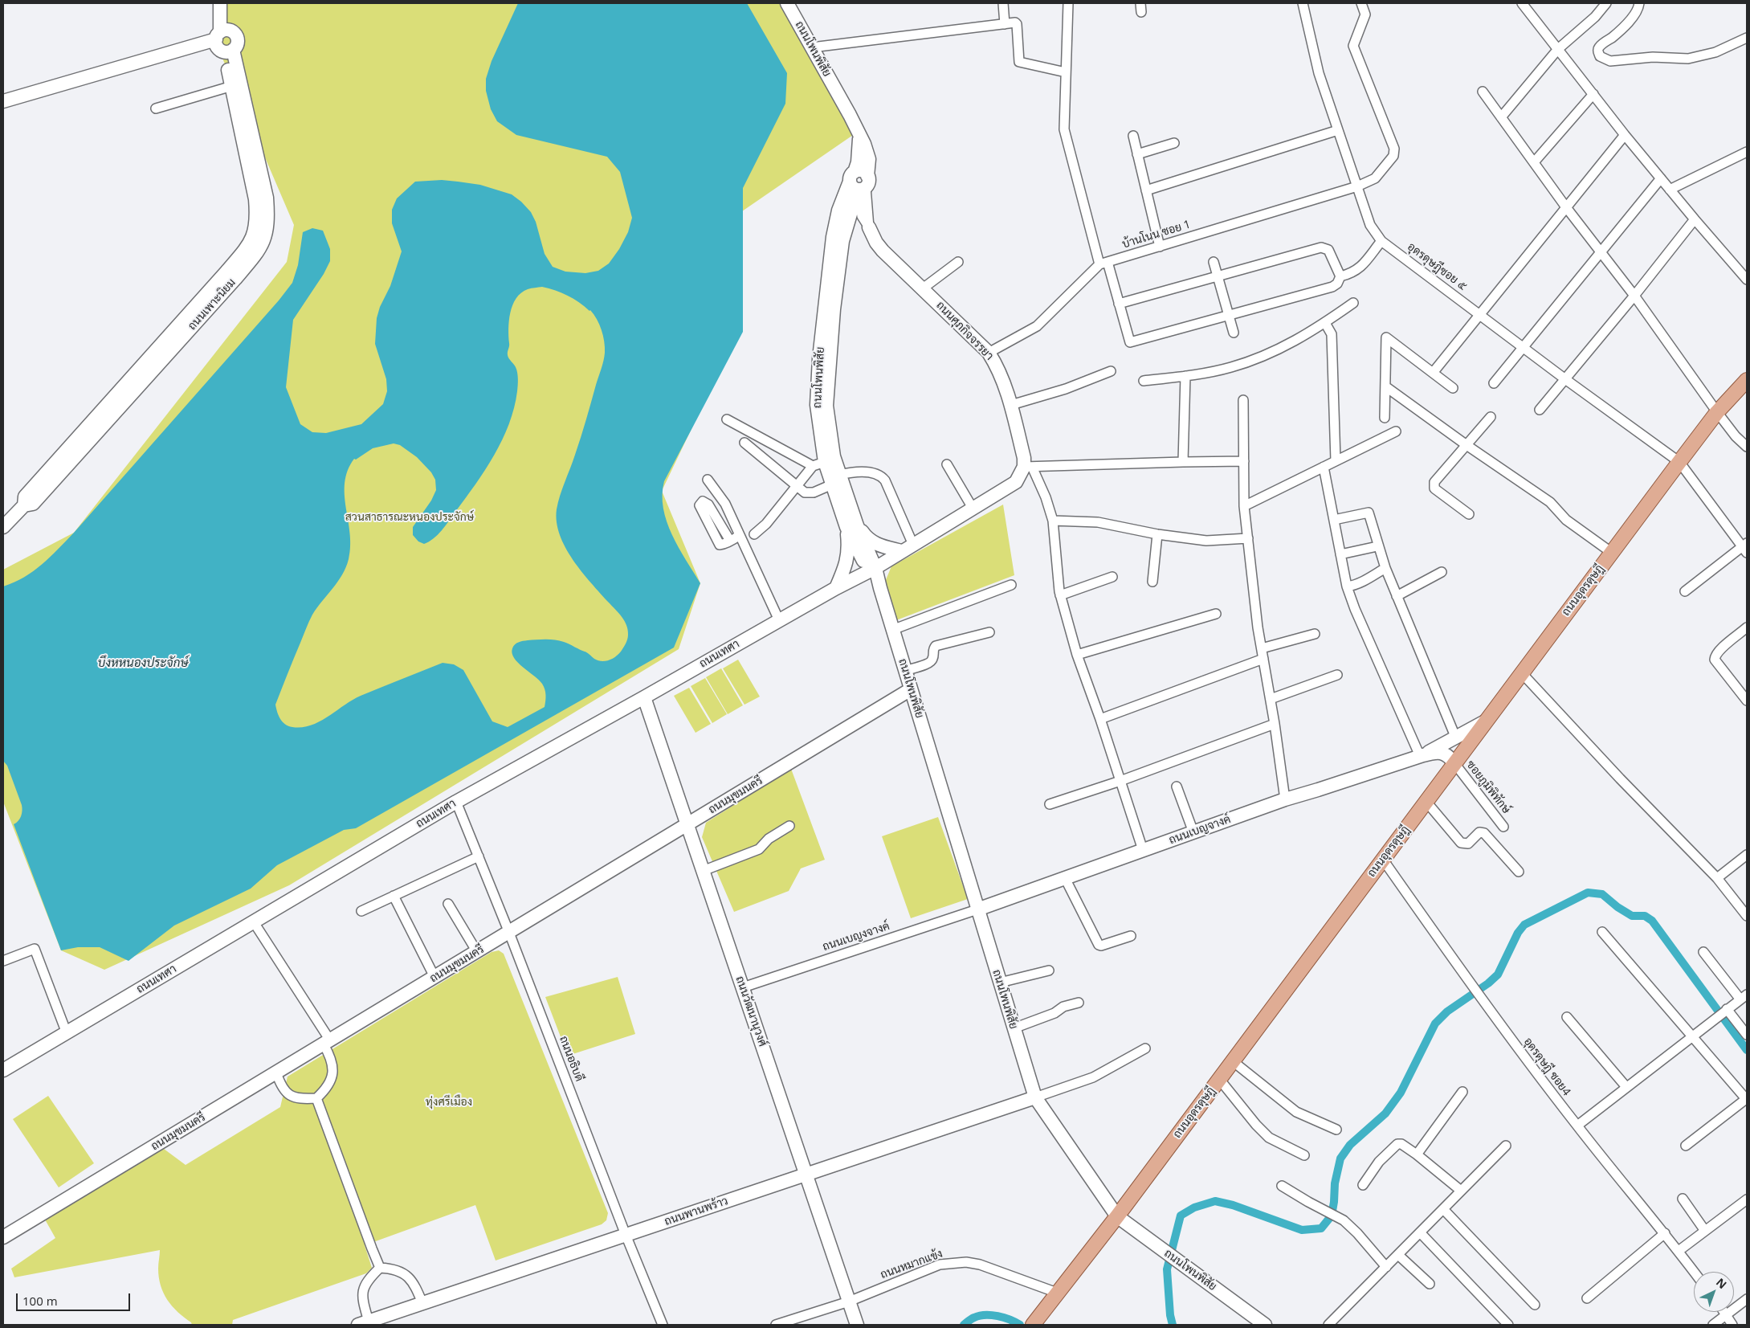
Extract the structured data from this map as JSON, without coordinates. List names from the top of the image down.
{
  "streets": {
    "main road": ["ถนนอุดรดุษฎี"],
    "street": [
      "ถนนโพนพิสัย",
      "บ้านโนน ซอย 1",
      "อุดรดุษฎีซอย ๕",
      "ถนนเพาะนิยม",
      "ถนนศุภกิจจรรยา",
      "ถนนเทศา",
      "ซอยภูมิพิทักษ์",
      "ถนนมุขมนครี",
      "ถนนเบญจางค์",
      "ถนนเบญงจางค์",
      "ถนนวัฒนานุวงศ์",
      "ถนนอธิบดี",
      "อุดรดุษฎี ซอย4",
      "ถนนพานพร้าว",
      "ถนนหมากแข้ง"
    ]
  },
  "crossings": [
    ["ถนนโพนพิสัย", "ถนนศุภกิจจรรยา"],
    ["ถนนโพนพิสัย", "ถนนอุดรดุษฎี"],
    ["ถนนโพนพิสัย", "ถนนเทศา"],
    ["ถนนโพนพิสัย", "ถนนมุขมนครี"],
    ["ถนนโพนพิสัย", "ถนนเบญจางค์"],
    ["ถนนโพนพิสัย", "ถนนเบญงจางค์"],
    ["ถนนโพนพิสัย", "ถนนพานพร้าว"],
    ["บ้านโนน ซอย 1", "อุดรดุษฎีซอย ๕"],
    ["บ้านโนน ซอย 1", "ถนนศุภกิจจรรยา"],
    ["อุดรดุษฎีซอย ๕", "ถนนอุดรดุษฎี"],
    ["ถนนอุดรดุษฎี", "ซอยภูมิพิทักษ์"],
    ["ถนนอุดรดุษฎี", "ถนนเบญจางค์"],
    ["ถนนอุดรดุษฎี", "อุดรดุษฎี ซอย4"],
    ["ถนนอุดรดุษฎี", "ถนนหมากแข้ง"],
    ["ถนนเทศา", "ถนนวัฒนานุวงศ์"],
    ["ถนนเทศา", "ถนนอธิบดี"],
    ["ซอยภูมิพิทักษ์", "ถนนเบญจางค์"],
    ["ถนนมุขมนครี", "ถนนวัฒนานุวงศ์"],
    ["ถนนมุขมนครี", "ถนนอธิบดี"],
    ["ถนนเบญจางค์", "ถนนเบญงจางค์"],
    ["ถนนเบญงจางค์", "ถนนวัฒนานุวงศ์"],
    ["ถนนวัฒนานุวงศ์", "ถนนพานพร้าว"],
    ["ถนนวัฒนานุวงศ์", "ถนนหมากแข้ง"],
    ["ถนนอธิบดี", "ถนนพานพร้าว"]
  ],
  "water": ["บึงหหนองประจักษ์"],
  "parks": ["สวนสาธารณะหนองประจักษ์", "ทุ่งศรีเมือง"],
  "scale_bar": "100 m",
  "north": "top right"
}
